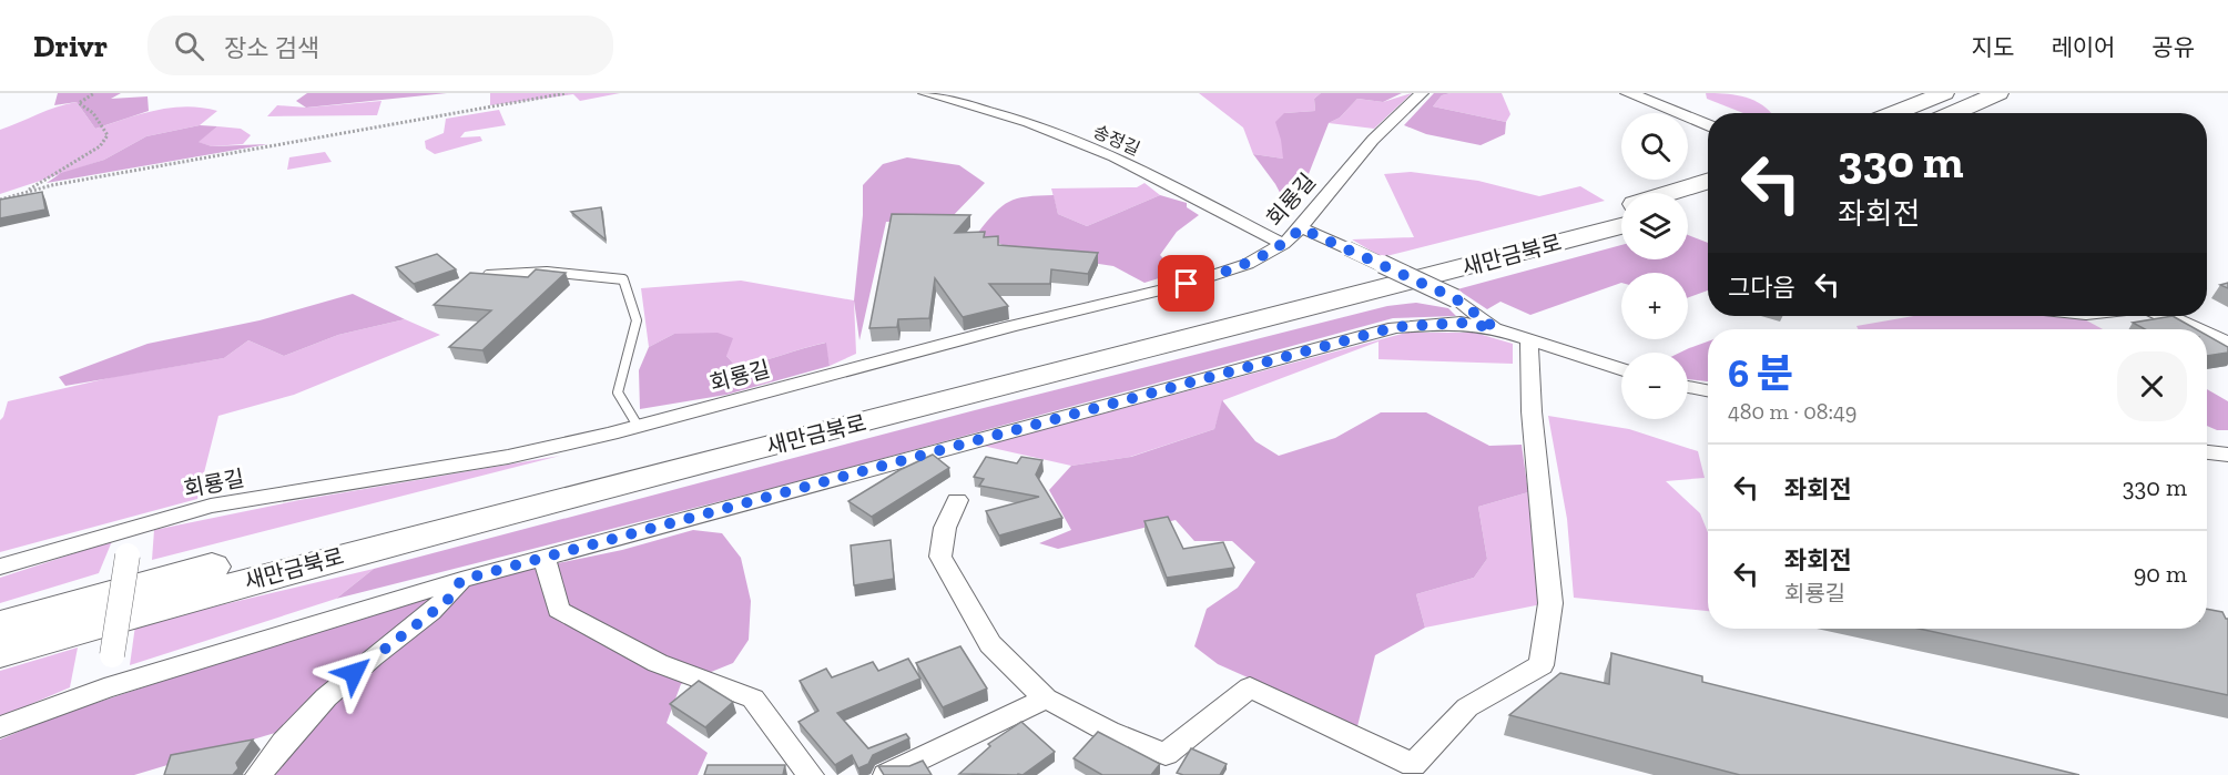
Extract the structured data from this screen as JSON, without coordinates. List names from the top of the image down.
{
  "streets": {
    "highway": ["새만금북로"],
    "street": ["송정길", "회룡길"]
  },
  "crossings": [
    ["송정길", "회룡길"]
  ],
  "page": {
    "header": "Drivr",
    "search": "장소 검색",
    "nav": ["지도", "레이어", "공유"],
    "map_buttons": ["+", "−"],
    "turn": ["330 m", "좌회전"],
    "then": "그다음",
    "heading": ["6 분", "480 m · 08:49"],
    "list": [
      {
        "name": "좌회전",
        "value": "330 m"
      },
      {
        "name": "좌회전",
        "note": "회룡길",
        "value": "90 m"
      }
    ]
  }
}
